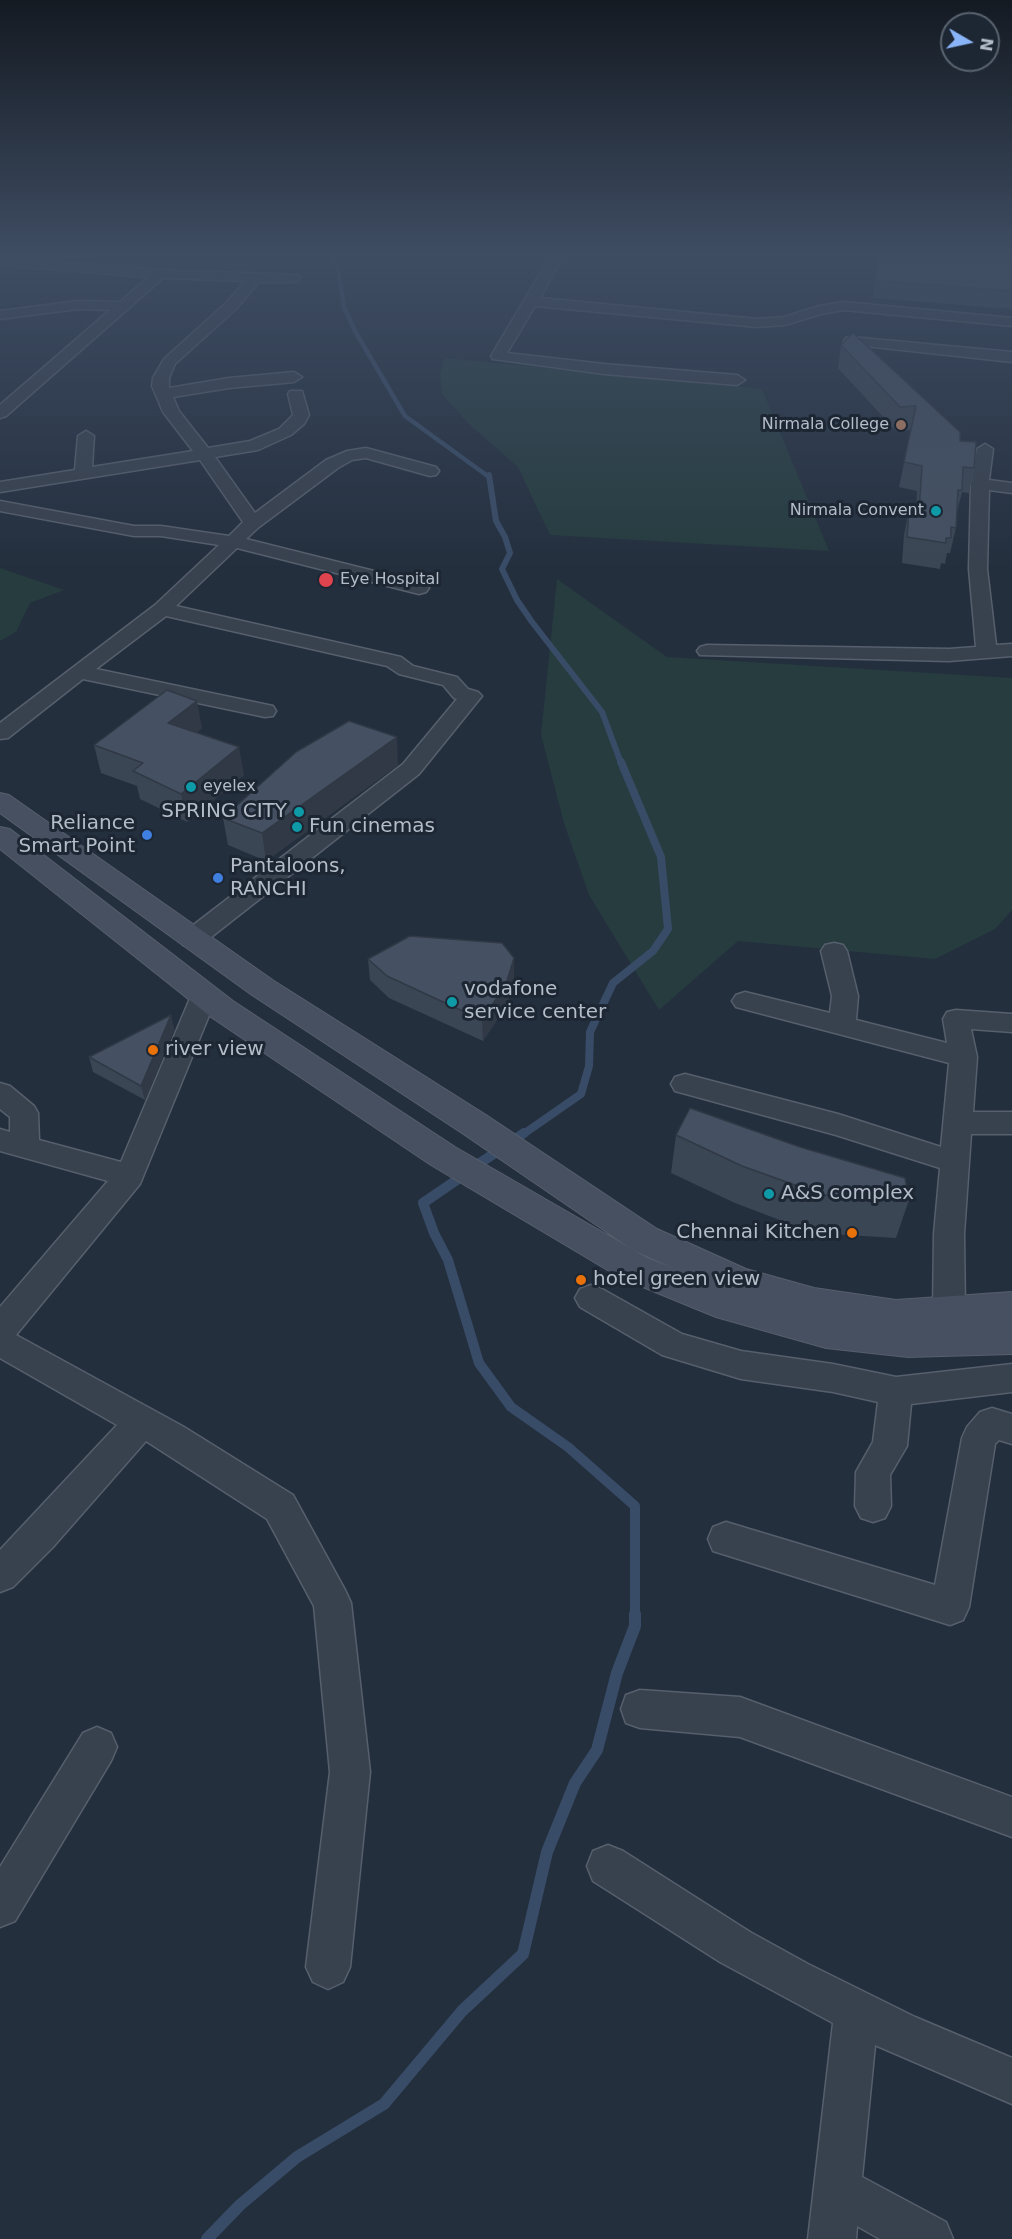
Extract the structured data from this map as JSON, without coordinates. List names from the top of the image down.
{
  "places": [
    "Nirmala College",
    "Nirmala Convent",
    "Eye Hospital",
    "eyelex",
    "SPRING CITY",
    "Fun cinemas",
    "Reliance Smart Point",
    "Pantaloons, RANCHI",
    "vodafone service center",
    "river view",
    "A&S complex",
    "Chennai Kitchen",
    "hotel green view"
  ],
  "north": "right"
}
